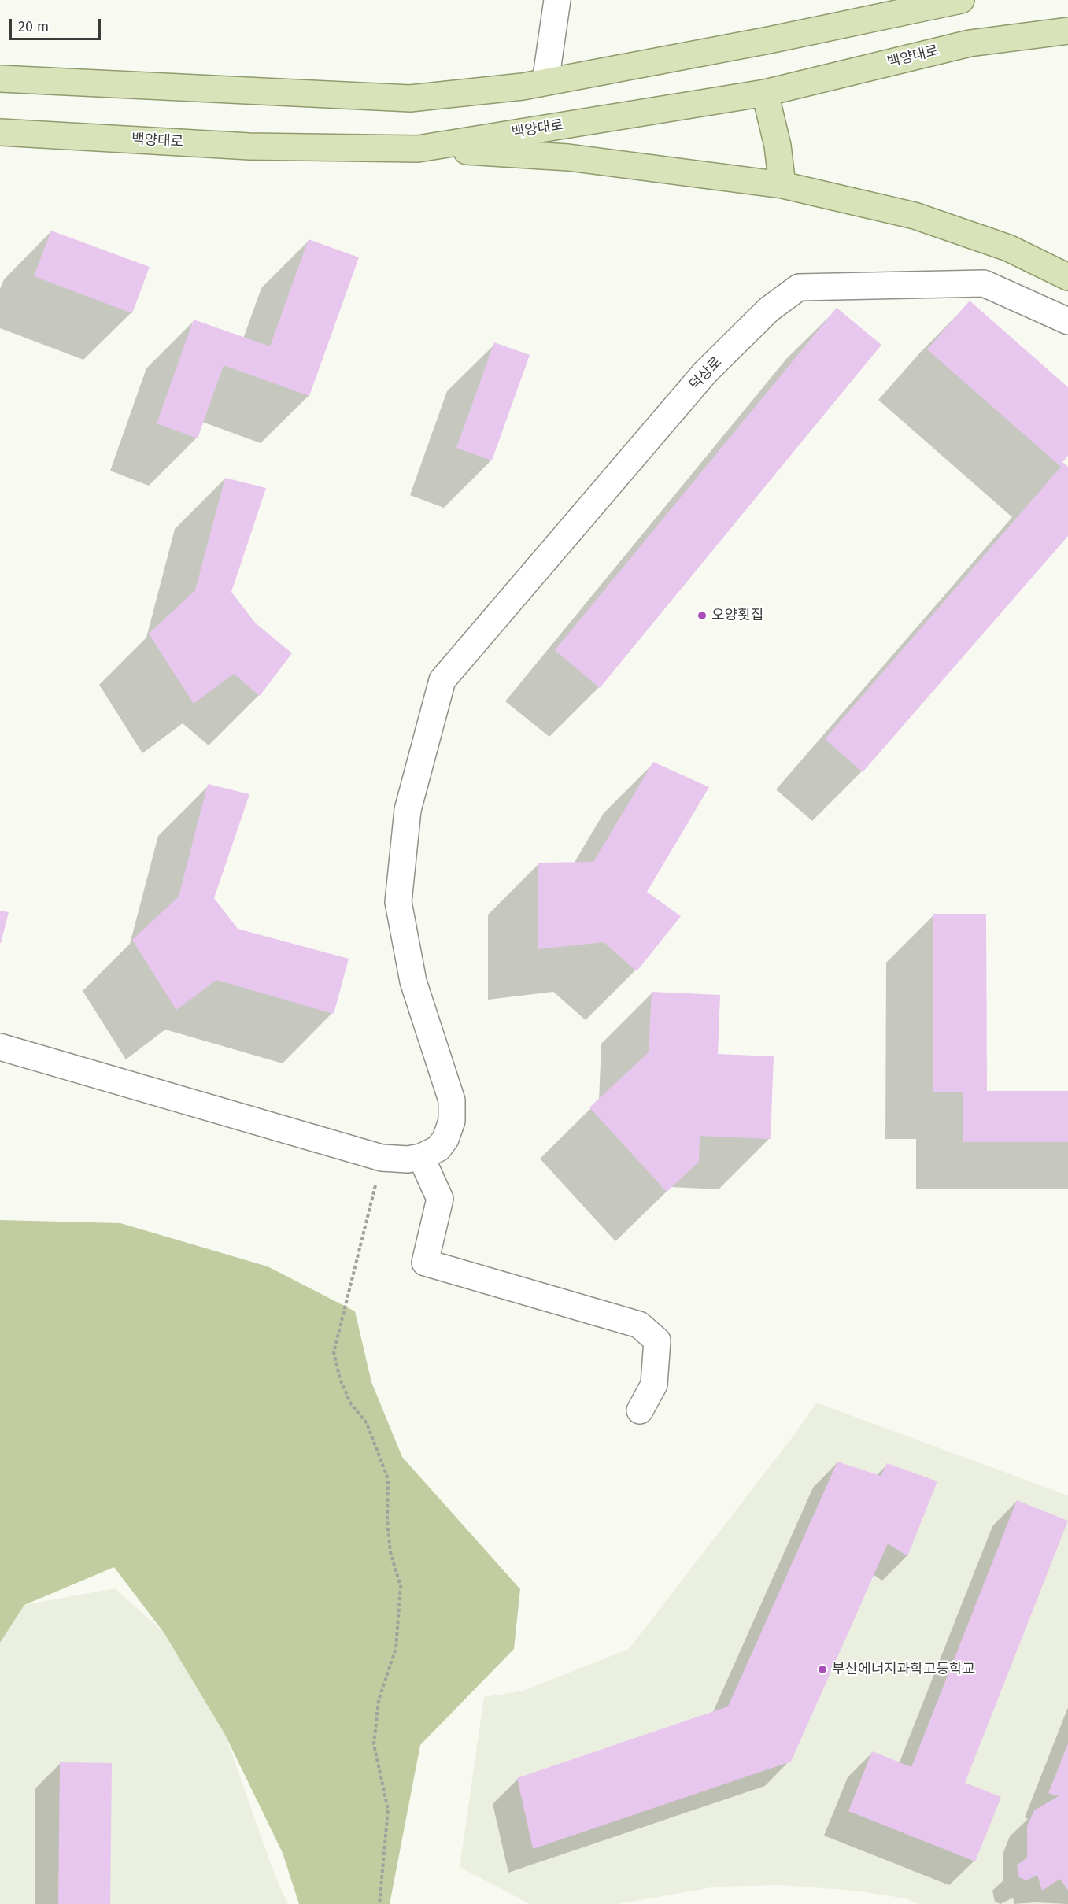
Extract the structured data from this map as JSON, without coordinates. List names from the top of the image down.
{
  "streets": {
    "main road": ["백양대로"],
    "street": ["덕상로"]
  },
  "places": ["오양횟집", "부산에너지과학고등학교"],
  "scale_bar": "20 m"
}
